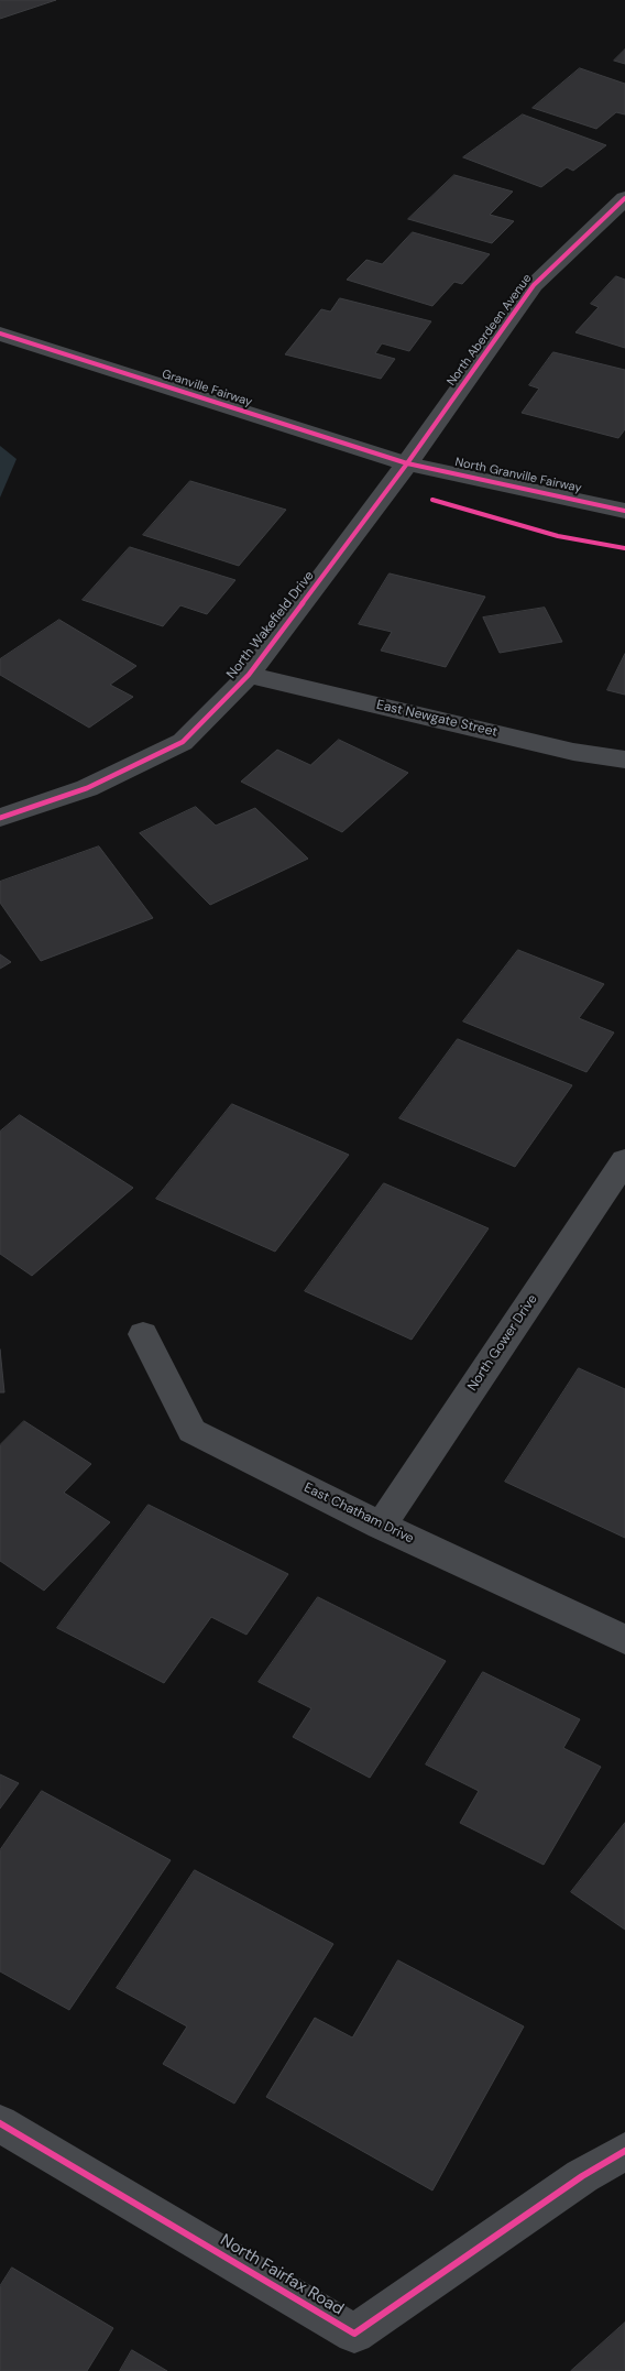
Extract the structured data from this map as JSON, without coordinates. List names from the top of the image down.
{
  "streets": {
    "street": [
      "North Aberdeen Avenue",
      "Granville Fairway",
      "North Granville Fairway",
      "North Wakefield Drive",
      "East Newgate Street",
      "North Gower Drive",
      "East Chatham Drive",
      "North Fairfax Road"
    ]
  },
  "crossings": [
    ["North Aberdeen Avenue", "Granville Fairway"],
    ["North Aberdeen Avenue", "North Granville Fairway"],
    ["North Aberdeen Avenue", "North Wakefield Drive"],
    ["Granville Fairway", "North Granville Fairway"],
    ["Granville Fairway", "North Wakefield Drive"],
    ["North Granville Fairway", "North Wakefield Drive"],
    ["North Wakefield Drive", "East Newgate Street"],
    ["North Gower Drive", "East Chatham Drive"]
  ]
}
